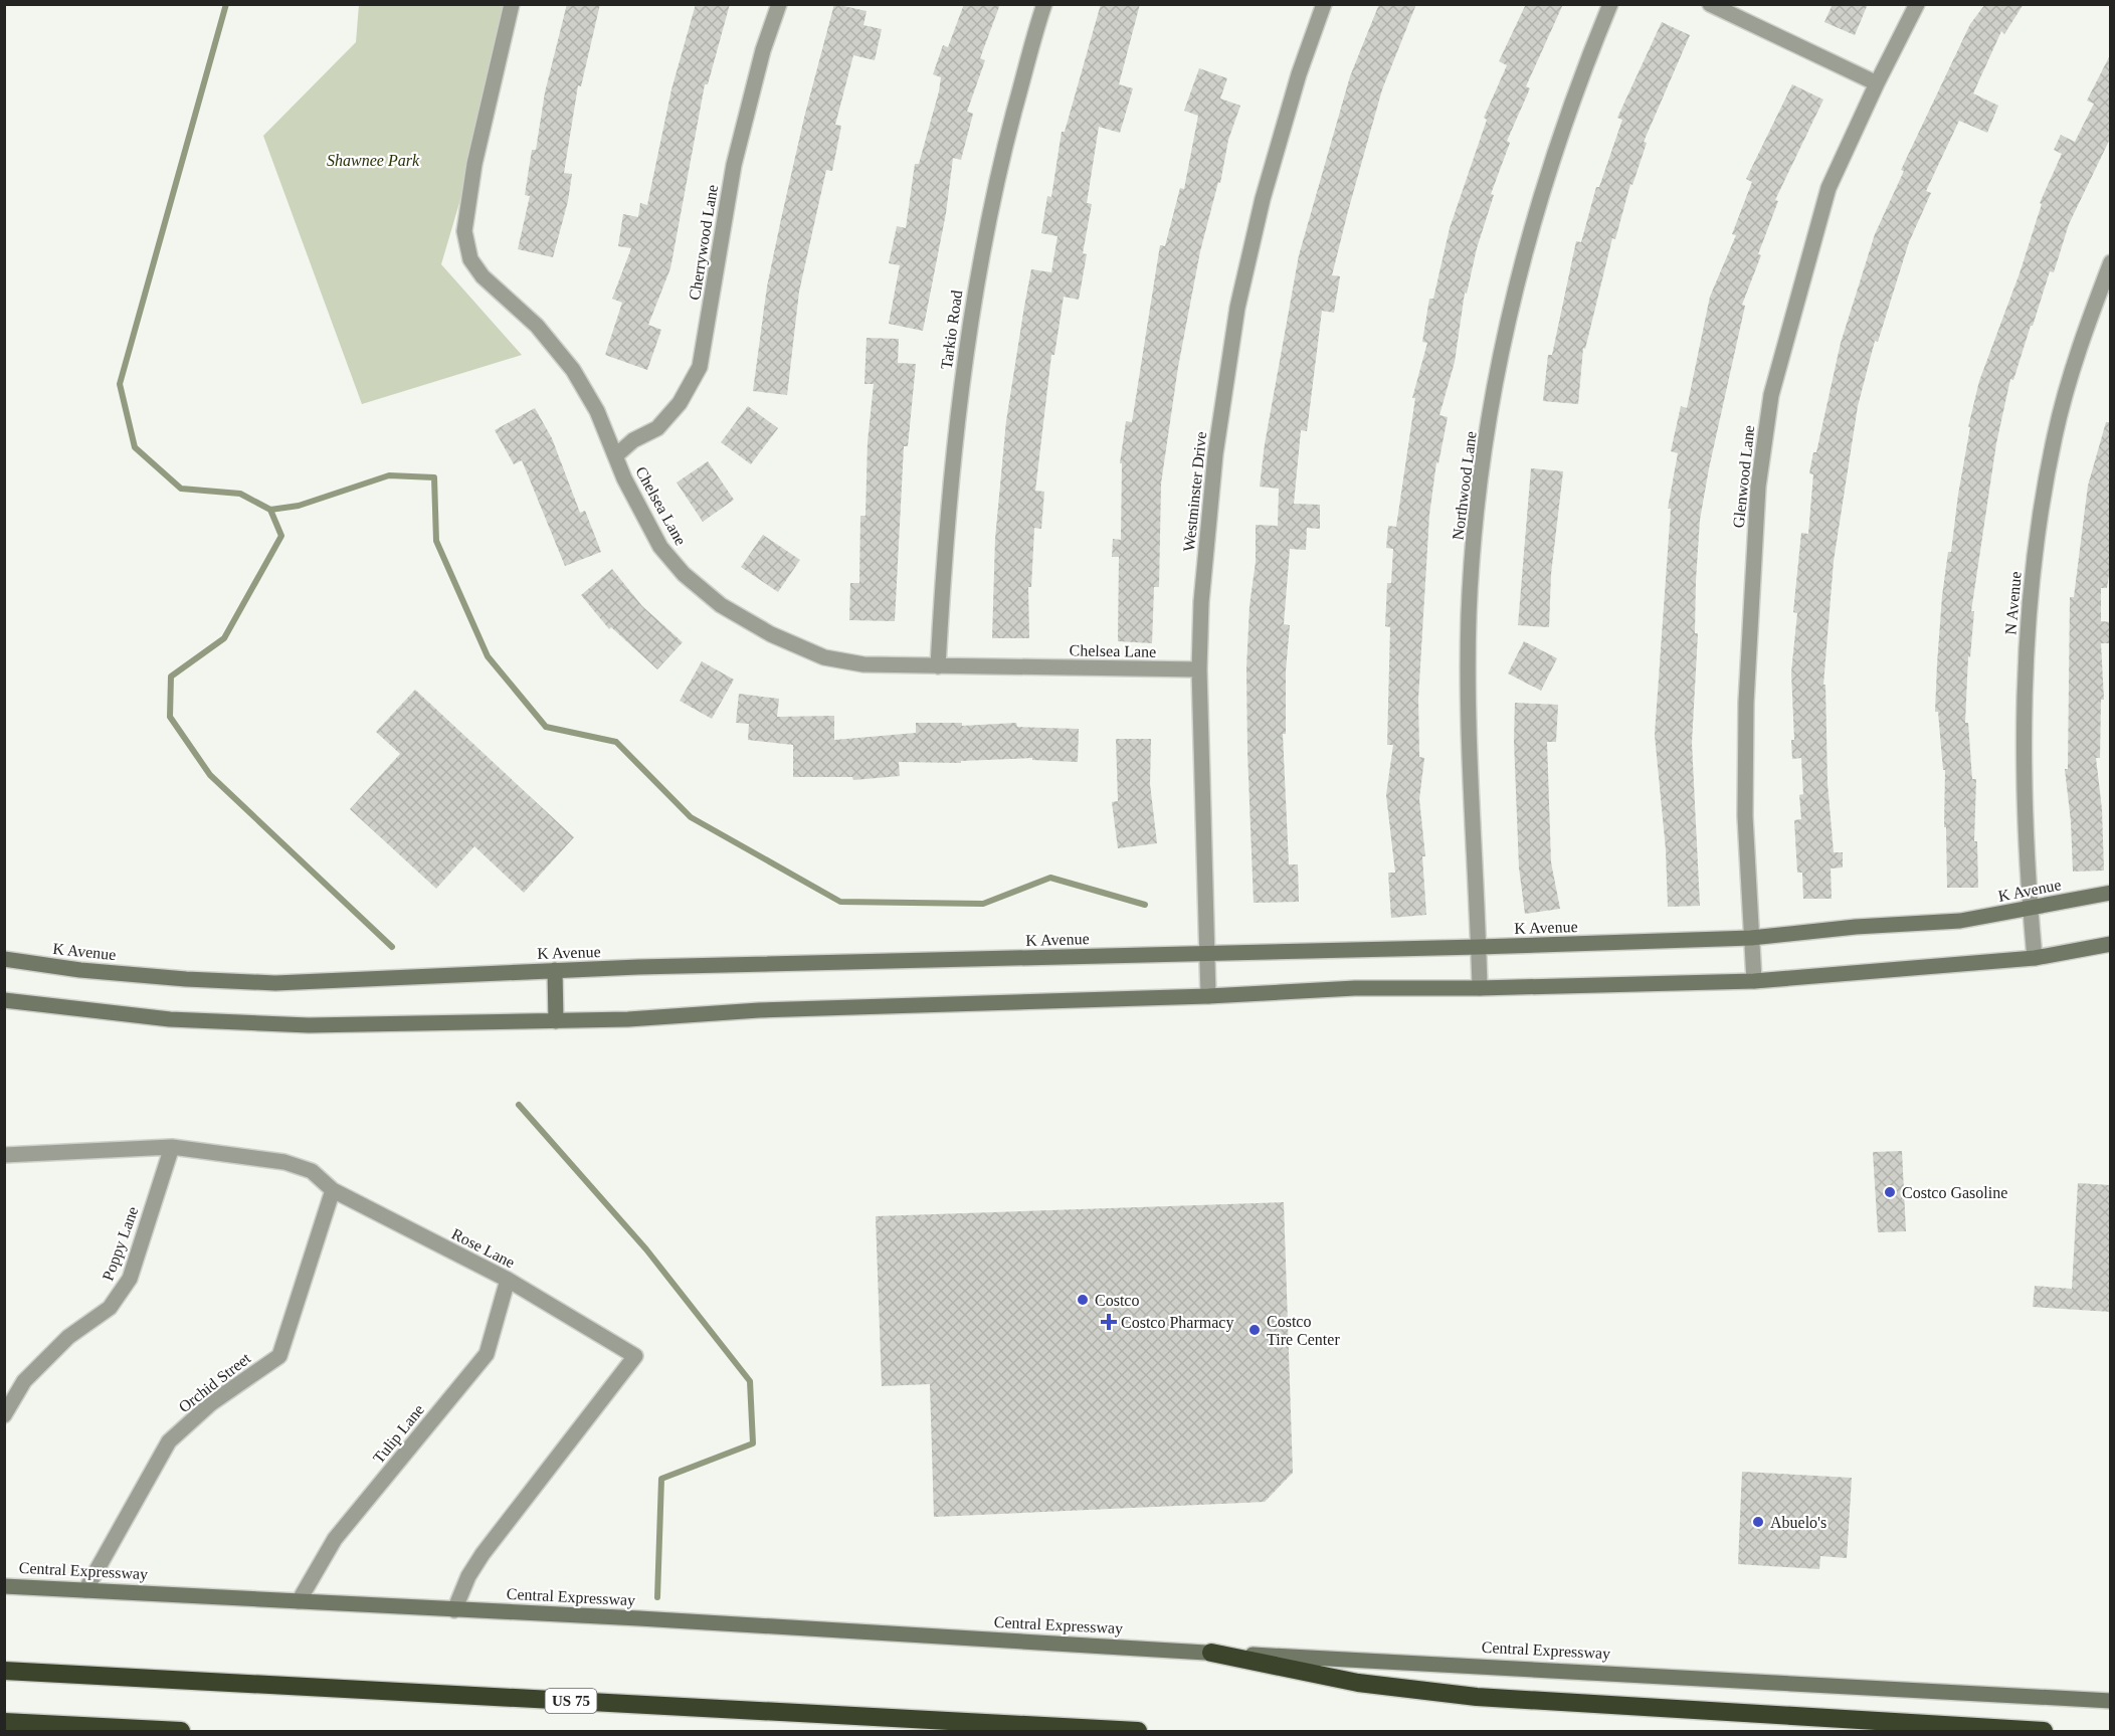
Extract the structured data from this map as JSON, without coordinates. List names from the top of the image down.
{
  "streets": {
    "highway": ["US 75"],
    "main road": ["K Avenue", "Central Expressway"],
    "street": [
      "Cherrywood Lane",
      "Tarkio Road",
      "Glenwood Lane",
      "Northwood Lane",
      "Westminster Drive",
      "Chelsea Lane",
      "N Avenue",
      "Poppy Lane",
      "Rose Lane",
      "Orchid Street",
      "Tulip Lane"
    ]
  },
  "crossings": [
    ["Cherrywood Lane", "Chelsea Lane"],
    ["Tarkio Road", "Chelsea Lane"],
    ["Glenwood Lane", "K Avenue"],
    ["Northwood Lane", "K Avenue"],
    ["Westminster Drive", "Chelsea Lane"],
    ["Westminster Drive", "K Avenue"],
    ["N Avenue", "K Avenue"],
    ["Poppy Lane", "Rose Lane"],
    ["Rose Lane", "Orchid Street"],
    ["Rose Lane", "Tulip Lane"],
    ["Rose Lane", "Central Expressway"],
    ["Orchid Street", "Central Expressway"],
    ["Tulip Lane", "Central Expressway"]
  ],
  "parks": ["Shawnee Park"],
  "places": {
    "other": [
      "Costco Gasoline",
      "Costco",
      "Costco Tire Center",
      "Abuelo's"
    ],
    "health": ["Costco Pharmacy"]
  }
}
